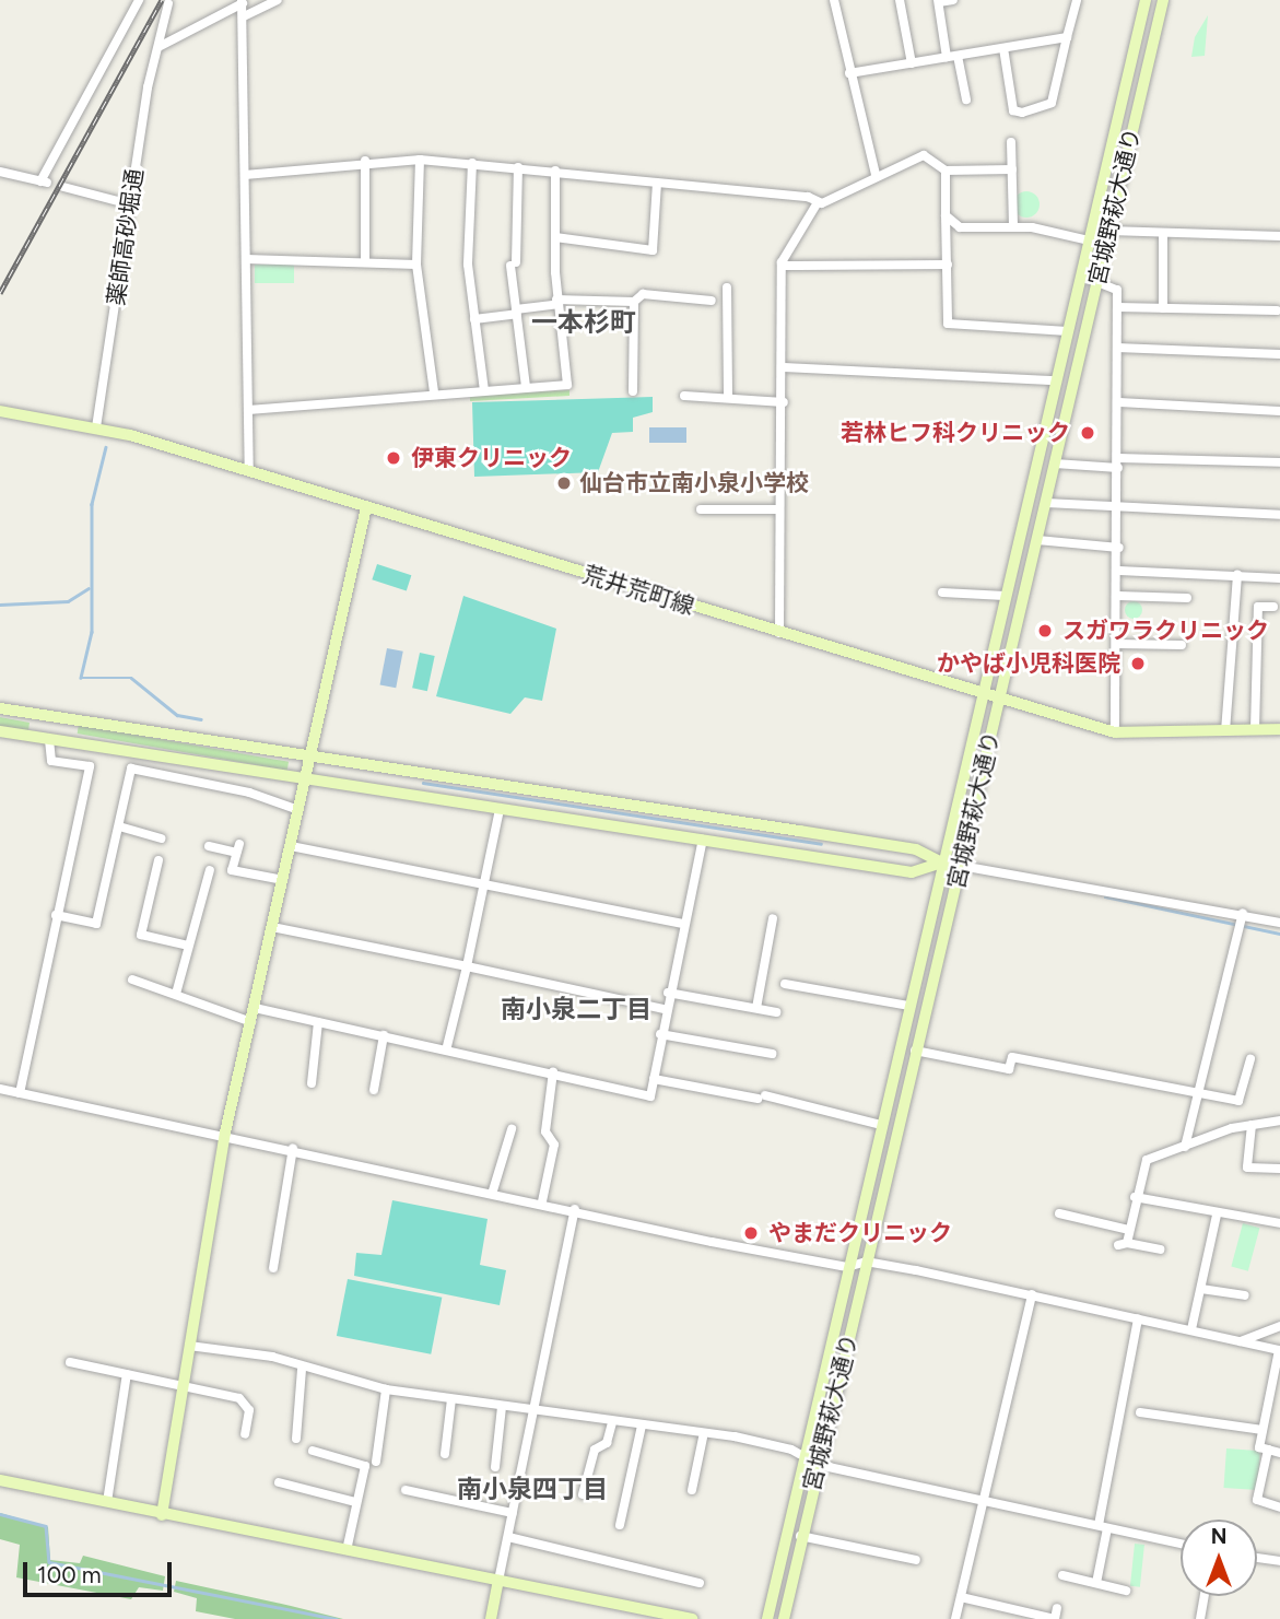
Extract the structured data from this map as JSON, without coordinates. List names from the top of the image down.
{
  "streets": {
    "street": ["宮城野萩大通り", "薬師高砂堀通", "荒井荒町線"]
  },
  "crossings": [
    ["宮城野萩大通り", "荒井荒町線"],
    ["薬師高砂堀通", "荒井荒町線"]
  ],
  "districts": ["一本杉町", "南小泉二丁目", "南小泉四丁目"],
  "places": [
    "若林ヒフ科クリニック",
    "伊東クリニック",
    "仙台市立南小泉小学校",
    "スガワラクリニック",
    "かやば小児科医院",
    "やまだクリニック"
  ],
  "scale_bar": "100 m",
  "north": "top"
}
